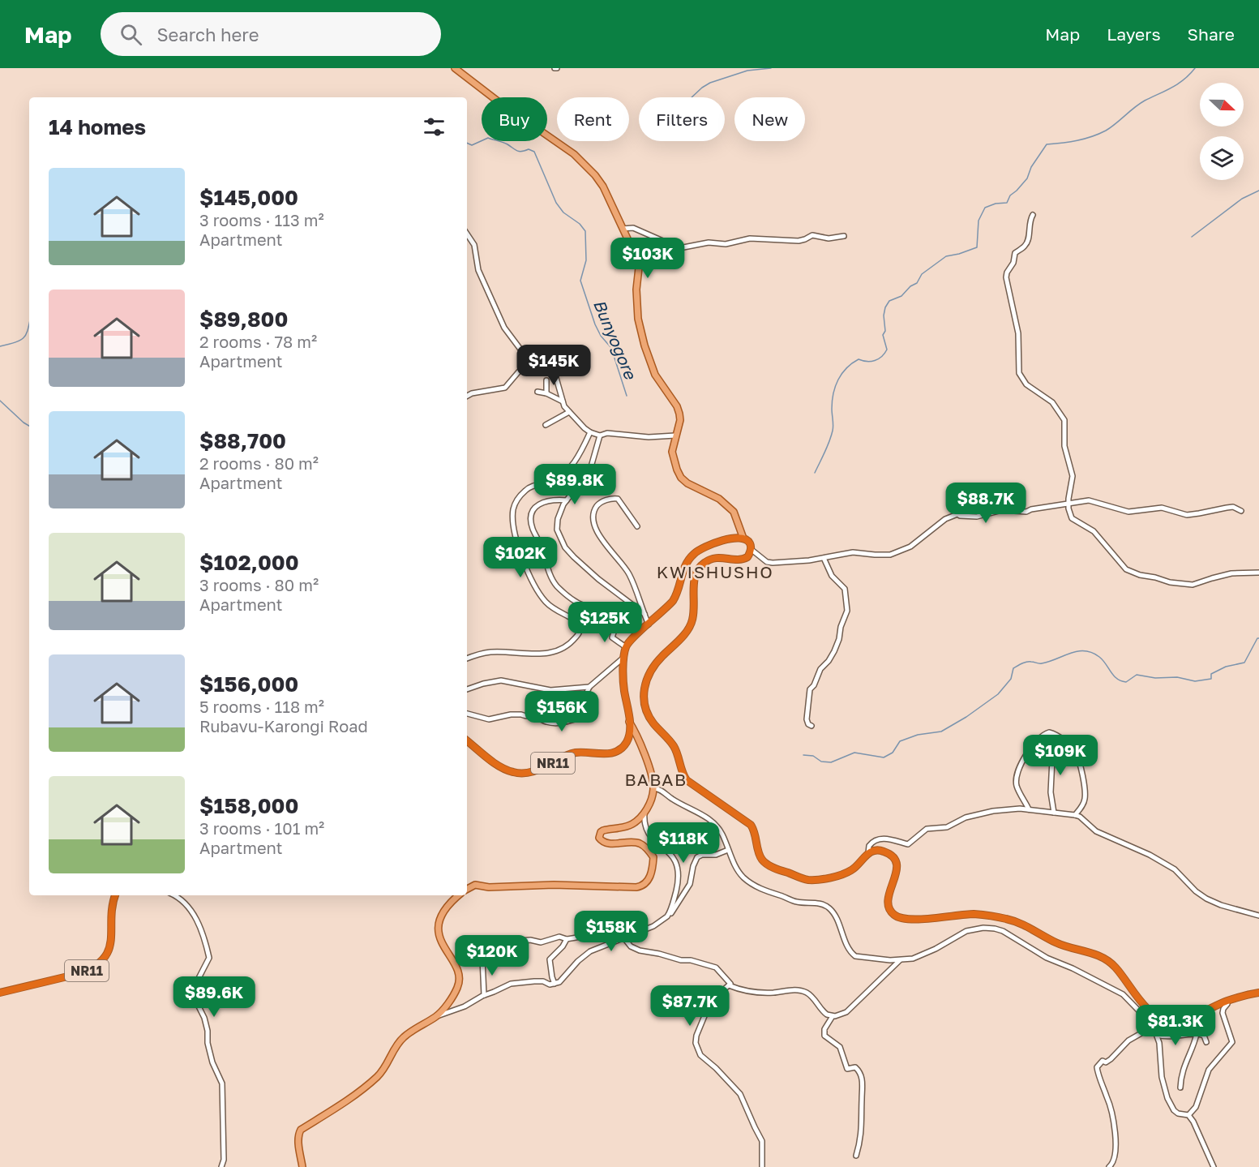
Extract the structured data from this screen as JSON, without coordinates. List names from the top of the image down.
{
  "streets": {
    "highway": ["NR11"]
  },
  "districts": ["KWISHUSHO", "BABAB"],
  "water": ["Bunyogore"],
  "north": "right",
  "page": {
    "header": "Map",
    "search": "Search here",
    "nav": ["Map", "Layers", "Share"],
    "chip": [
      "Buy",
      "Rent",
      "Filters",
      "New"
    ],
    "heading": "14 homes",
    "list": [
      {
        "name": "$145,000",
        "note": "3 rooms · 113 m² · Apartment"
      },
      {
        "name": "$89,800",
        "note": "2 rooms · 78 m² · Apartment"
      },
      {
        "name": "$88,700",
        "note": "2 rooms · 80 m² · Apartment"
      },
      {
        "name": "$102,000",
        "note": "3 rooms · 80 m² · Apartment"
      },
      {
        "name": "$156,000",
        "note": "5 rooms · 118 m² · Rubavu-Karongi Road"
      },
      {
        "name": "$158,000",
        "note": "3 rooms · 101 m² · Apartment"
      }
    ],
    "price": [
      "$103K",
      "$145K",
      "$89.8K",
      "$88.7K",
      "$102K",
      "$125K",
      "$156K",
      "$109K",
      "$118K",
      "$158K",
      "$120K",
      "$89.6K",
      "$87.7K",
      "$81.3K"
    ]
  }
}
